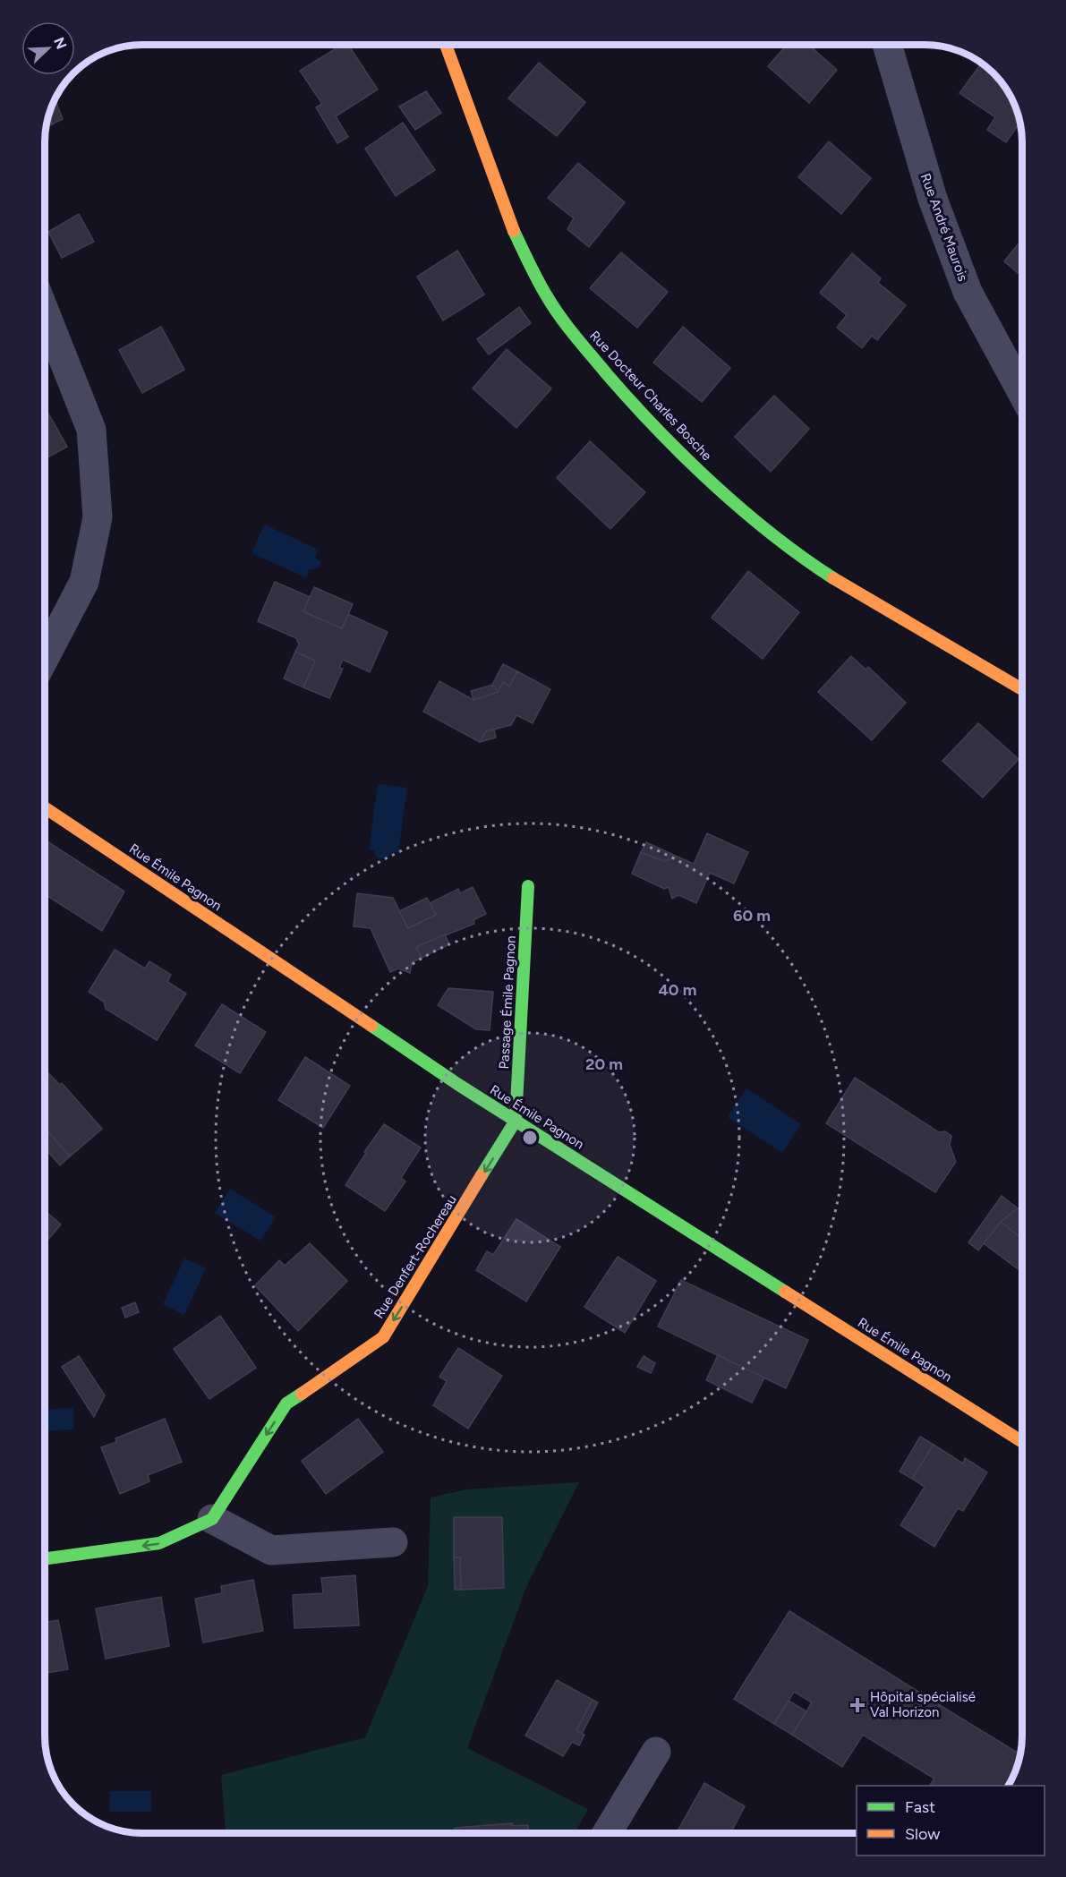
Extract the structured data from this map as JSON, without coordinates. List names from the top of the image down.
{
  "streets": {
    "street": [
      "Rue André Maurois",
      "Rue Docteur Charles Bosche",
      "Rue Émile Pagnon",
      "Passage Émile Pagnon",
      "Rue Denfert-Rochereau"
    ]
  },
  "crossings": [
    ["Rue Émile Pagnon", "Passage Émile Pagnon"],
    ["Rue Émile Pagnon", "Rue Denfert-Rochereau"],
    ["Passage Émile Pagnon", "Rue Denfert-Rochereau"]
  ],
  "one_way": ["Rue Denfert-Rochereau"],
  "places": {
    "health": ["Hôpital spécialisé Val Horizon"]
  },
  "legend": ["Fast", "Slow"],
  "north": "top right",
  "rings": ["60 m", "40 m", "20 m"]
}
